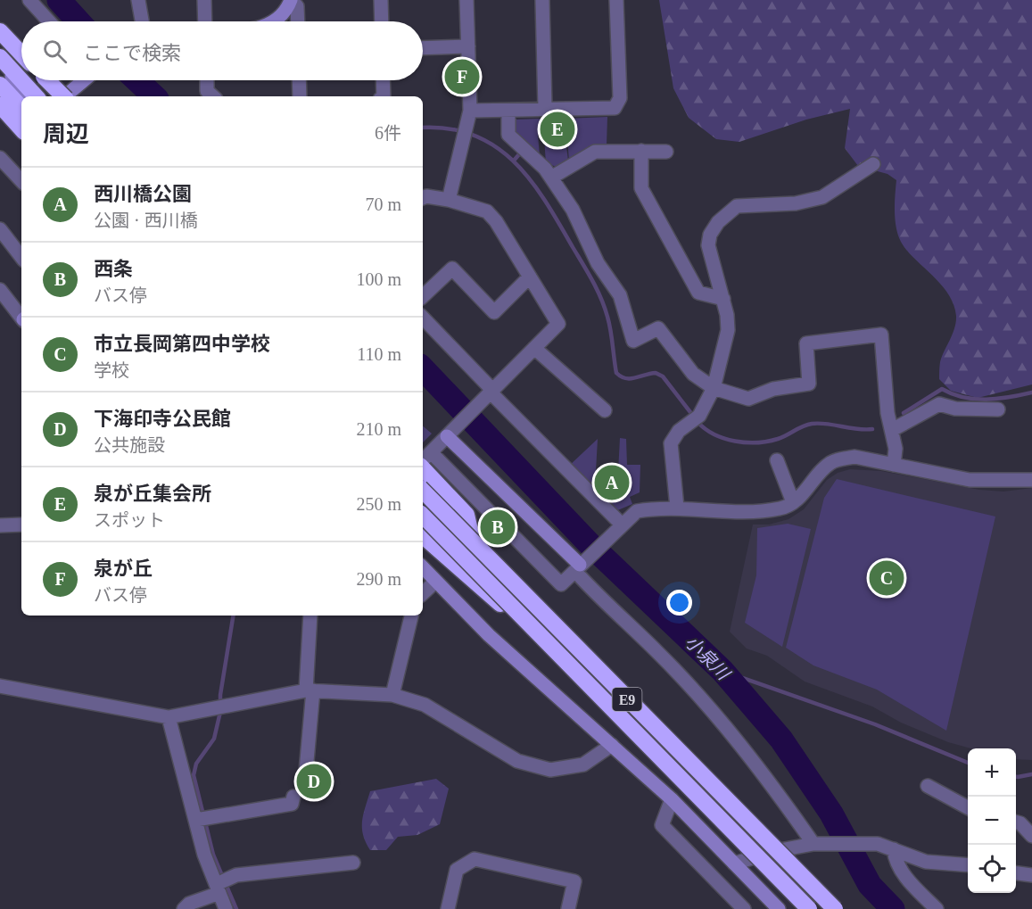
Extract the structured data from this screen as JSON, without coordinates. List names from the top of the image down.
{
  "streets": {
    "highway": ["E9"]
  },
  "water": ["小泉川"],
  "page": {
    "search": "ここで検索",
    "pins": [
      "F",
      "E",
      "A",
      "B",
      "C",
      "D"
    ],
    "heading": ["周辺", "6件"],
    "list": [
      {
        "mark": "A",
        "name": "西川橋公園",
        "note": "公園 · 西川橋",
        "value": "70 m"
      },
      {
        "mark": "B",
        "name": "西条",
        "note": "バス停",
        "value": "100 m"
      },
      {
        "mark": "C",
        "name": "市立長岡第四中学校",
        "note": "学校",
        "value": "110 m"
      },
      {
        "mark": "D",
        "name": "下海印寺公民館",
        "note": "公共施設",
        "value": "210 m"
      },
      {
        "mark": "E",
        "name": "泉が丘集会所",
        "note": "スポット",
        "value": "250 m"
      },
      {
        "mark": "F",
        "name": "泉が丘",
        "note": "バス停",
        "value": "290 m"
      }
    ],
    "map_buttons": ["+", "−"]
  }
}
